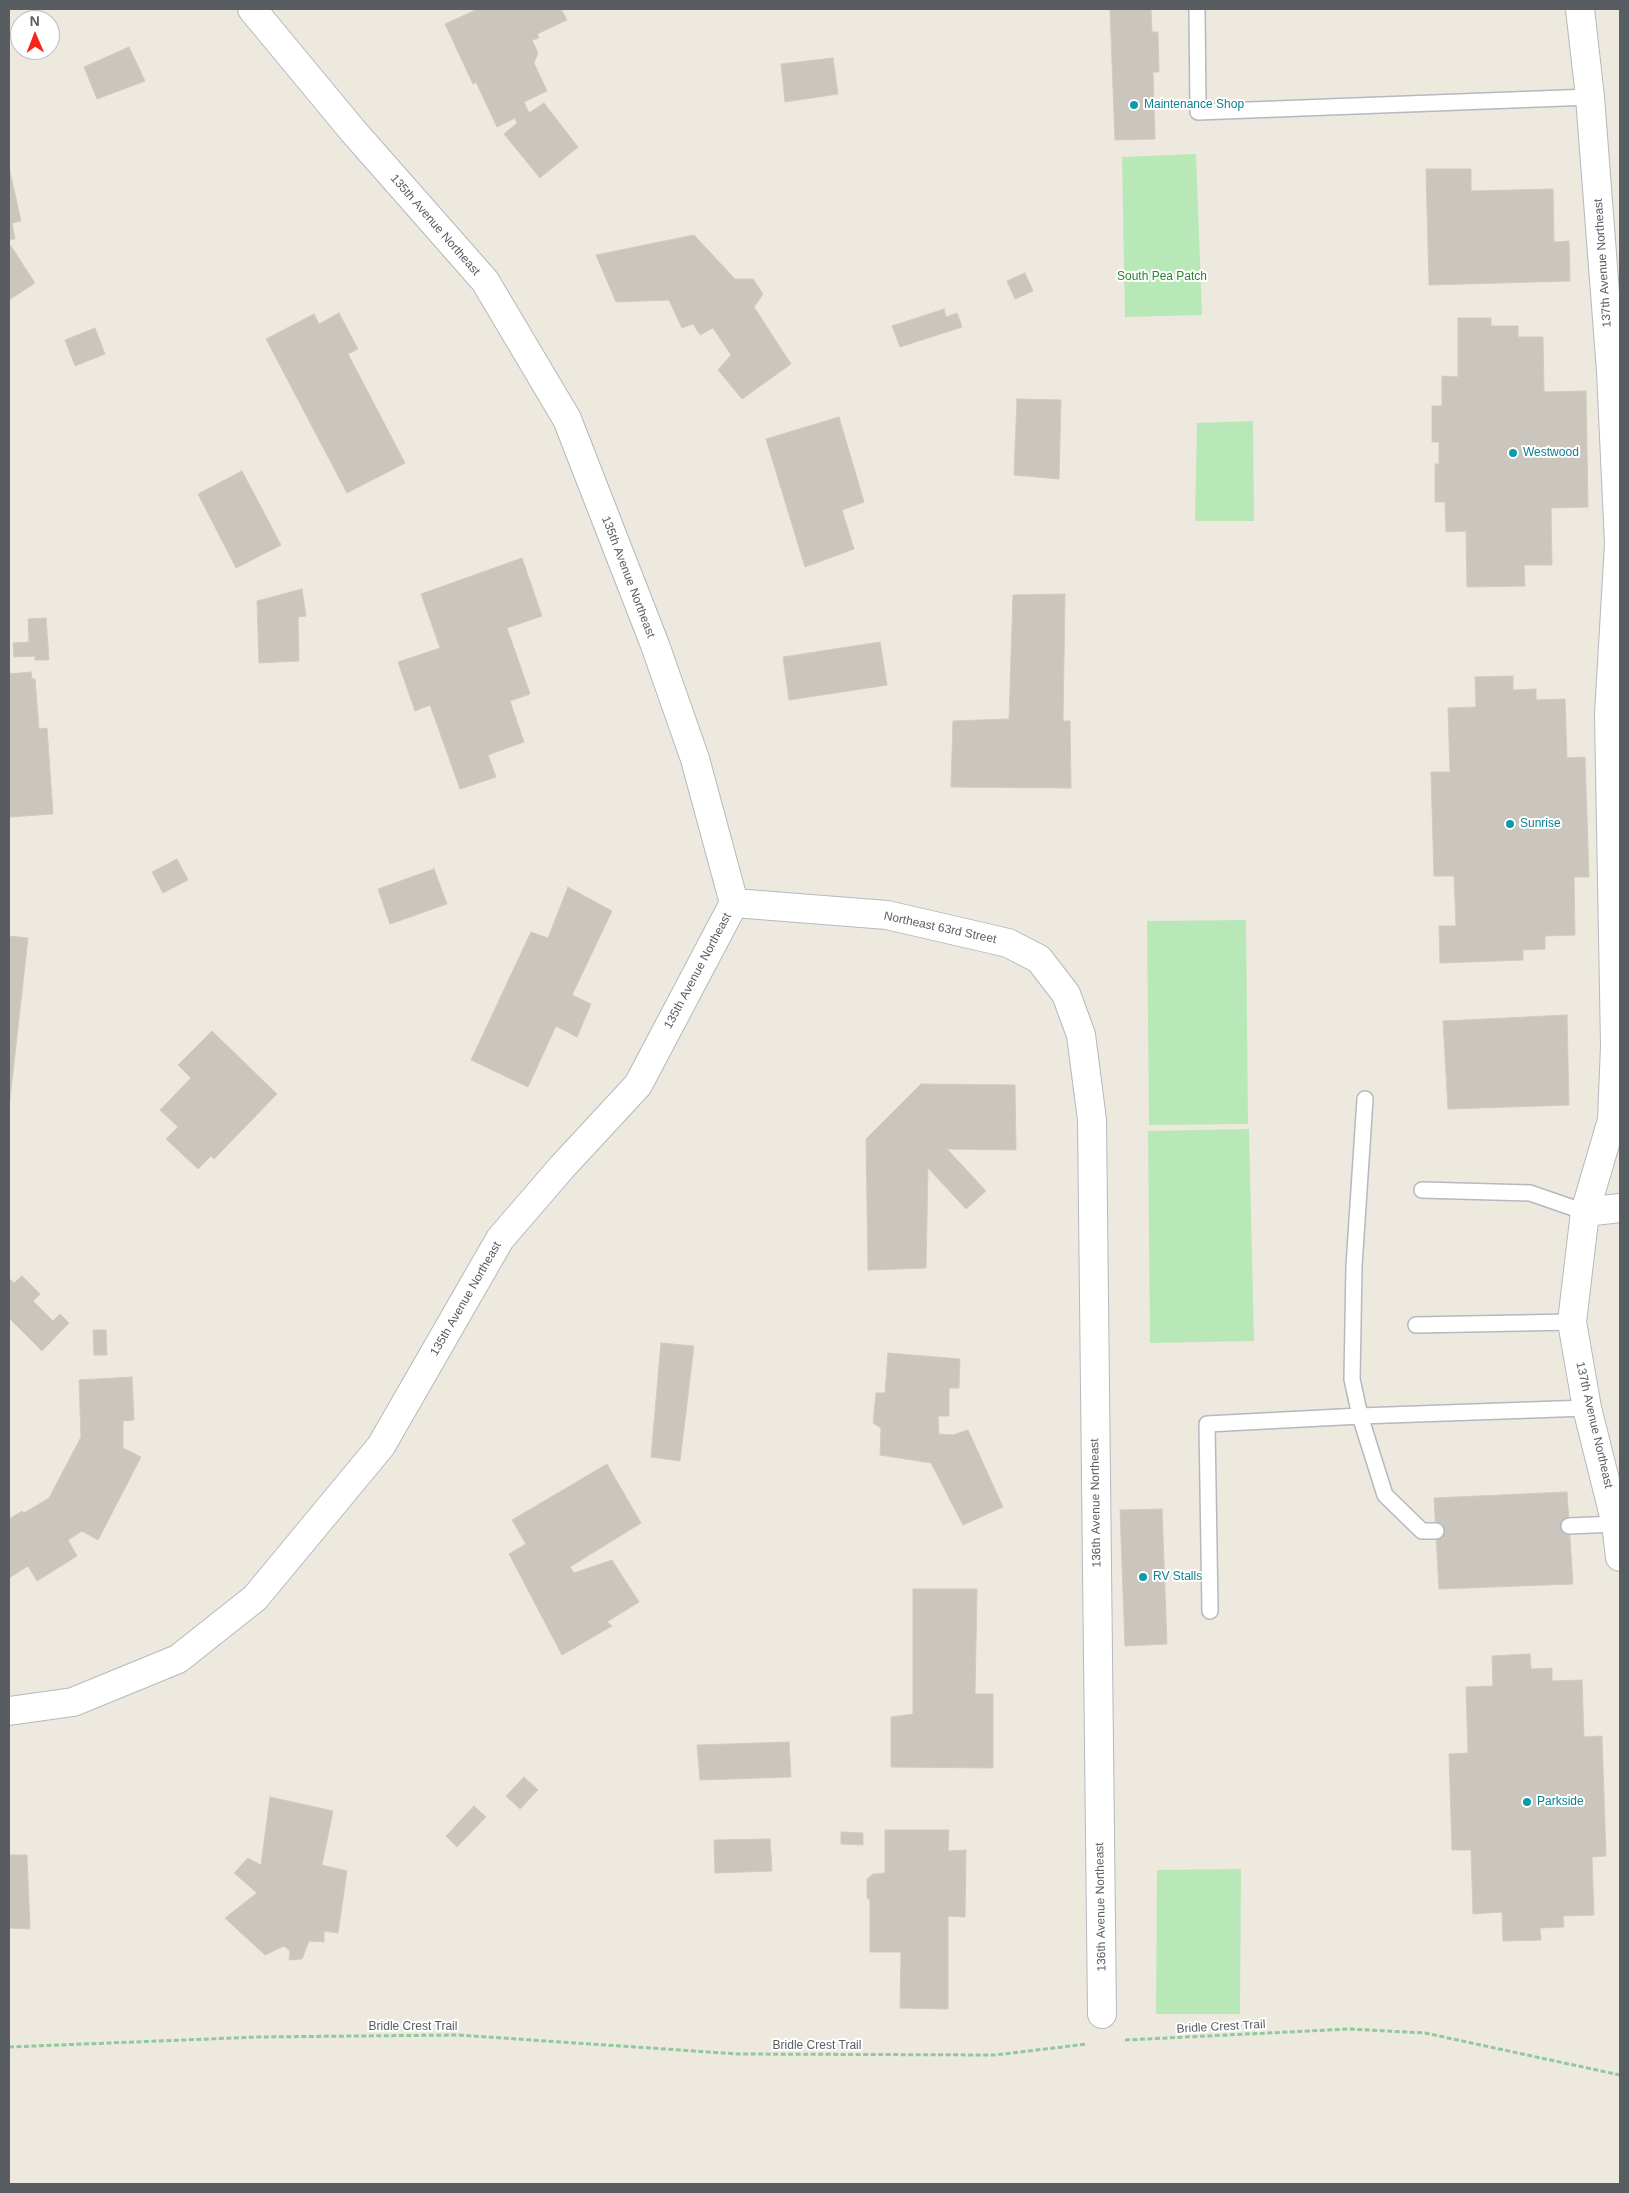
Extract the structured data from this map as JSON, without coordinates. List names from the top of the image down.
{
  "streets": {
    "street": [
      "135th Avenue Northeast",
      "137th Avenue Northeast",
      "Northeast 63rd Street",
      "136th Avenue Northeast"
    ],
    "path": ["Bridle Crest Trail"]
  },
  "crossings": [
    ["135th Avenue Northeast", "Northeast 63rd Street"],
    ["Northeast 63rd Street", "136th Avenue Northeast"]
  ],
  "parks": ["South Pea Patch"],
  "places": [
    "Maintenance Shop",
    "Westwood",
    "Sunrise",
    "RV Stalls",
    "Parkside"
  ],
  "north": "top"
}
